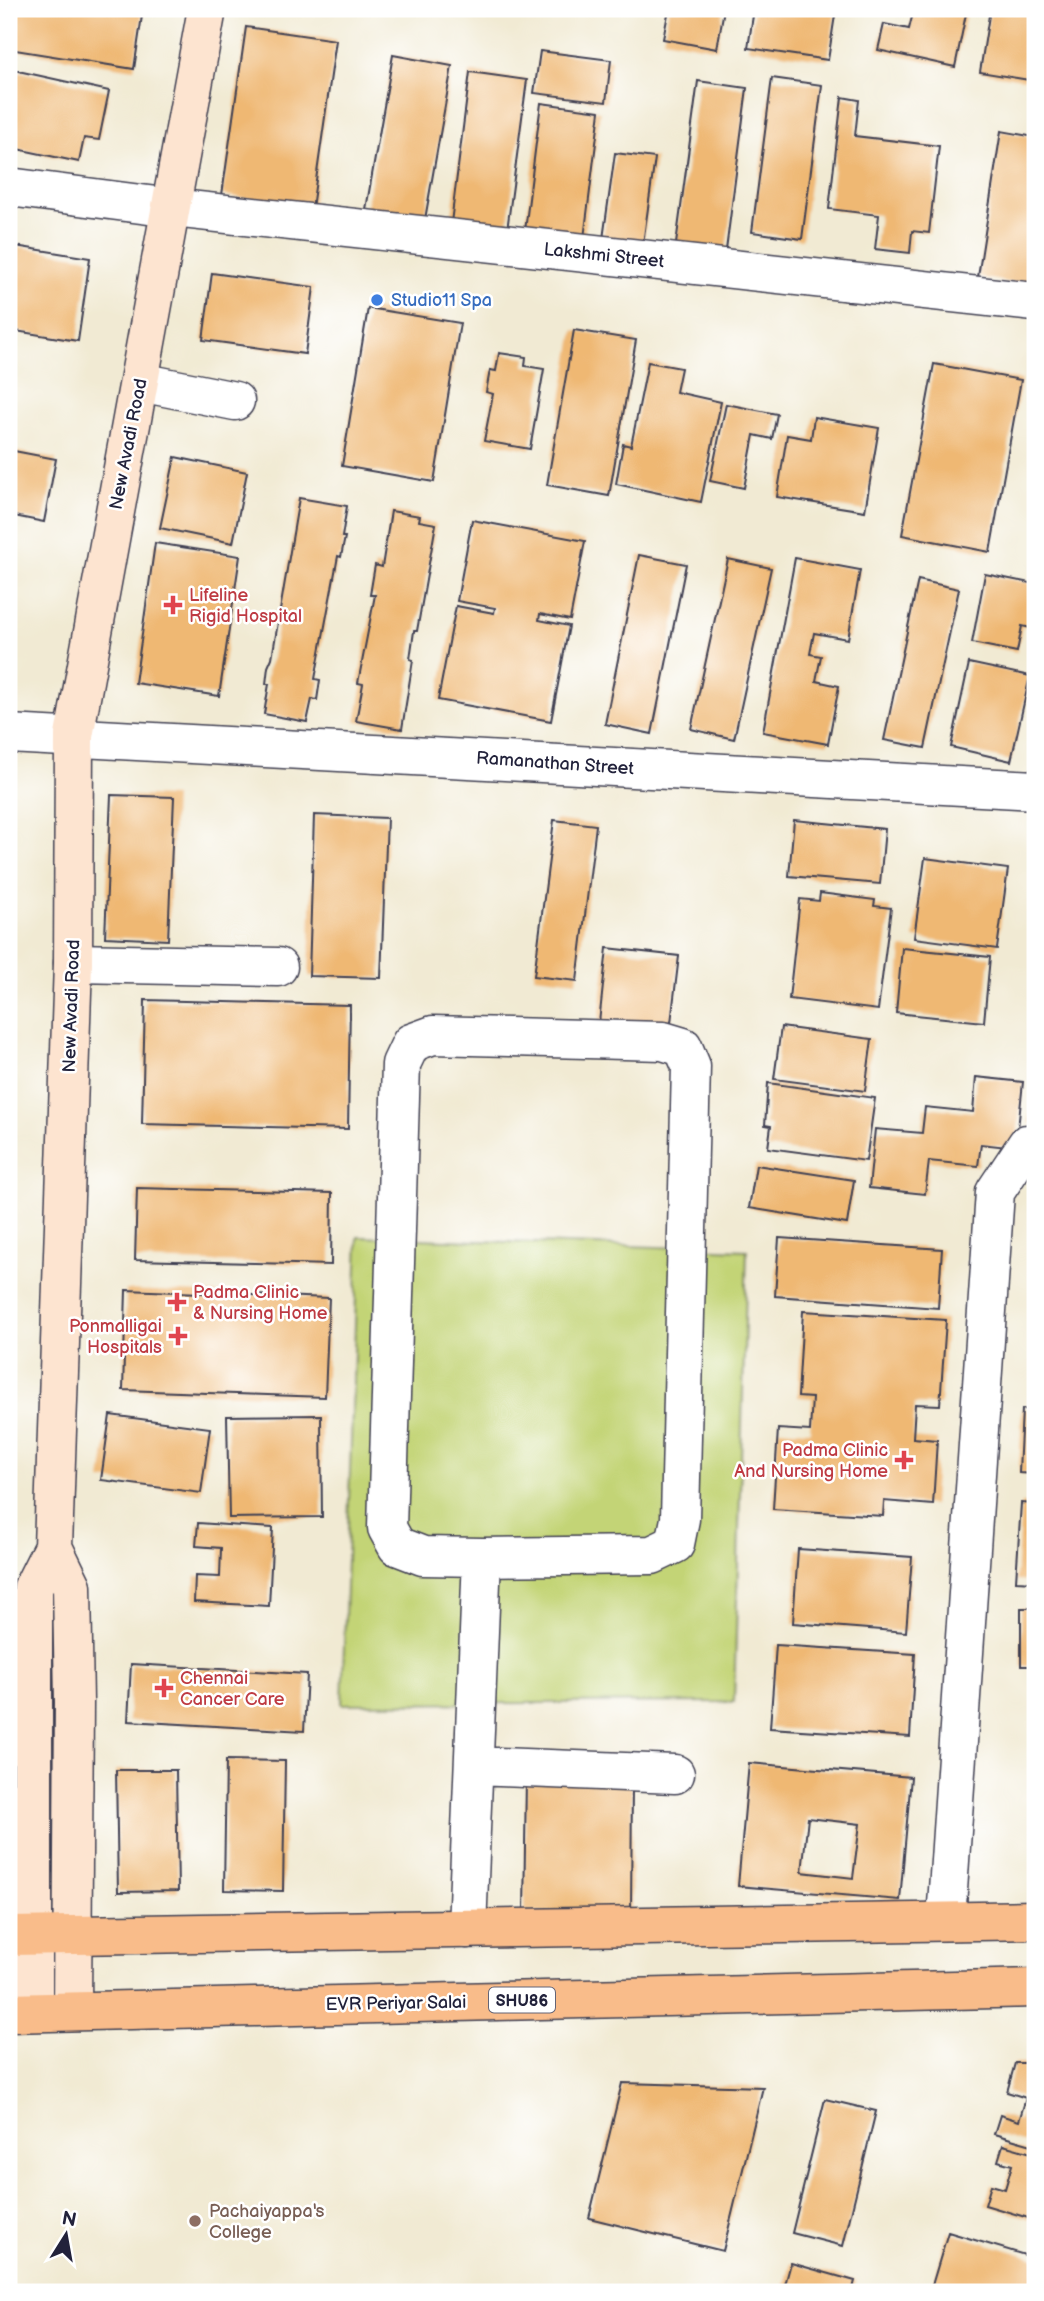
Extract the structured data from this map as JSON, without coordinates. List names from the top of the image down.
{
  "streets": {
    "main road": ["New Avadi Road", "SHU86", "EVR Periyar Salai"],
    "street": ["Lakshmi Street", "Ramanathan Street"]
  },
  "crossings": [
    ["Lakshmi Street", "New Avadi Road"],
    ["New Avadi Road", "Ramanathan Street"],
    ["New Avadi Road", "EVR Periyar Salai"]
  ],
  "places": {
    "other": ["Studio11 Spa", "Pachaiyappa's College"],
    "health": [
      "Lifeline Rigid Hospital",
      "Padma Clinic & Nursing Home",
      "Ponmalligai Hospitals",
      "Padma Clinic And Nursing Home",
      "Chennai Cancer Care"
    ]
  },
  "north": "top"
}
